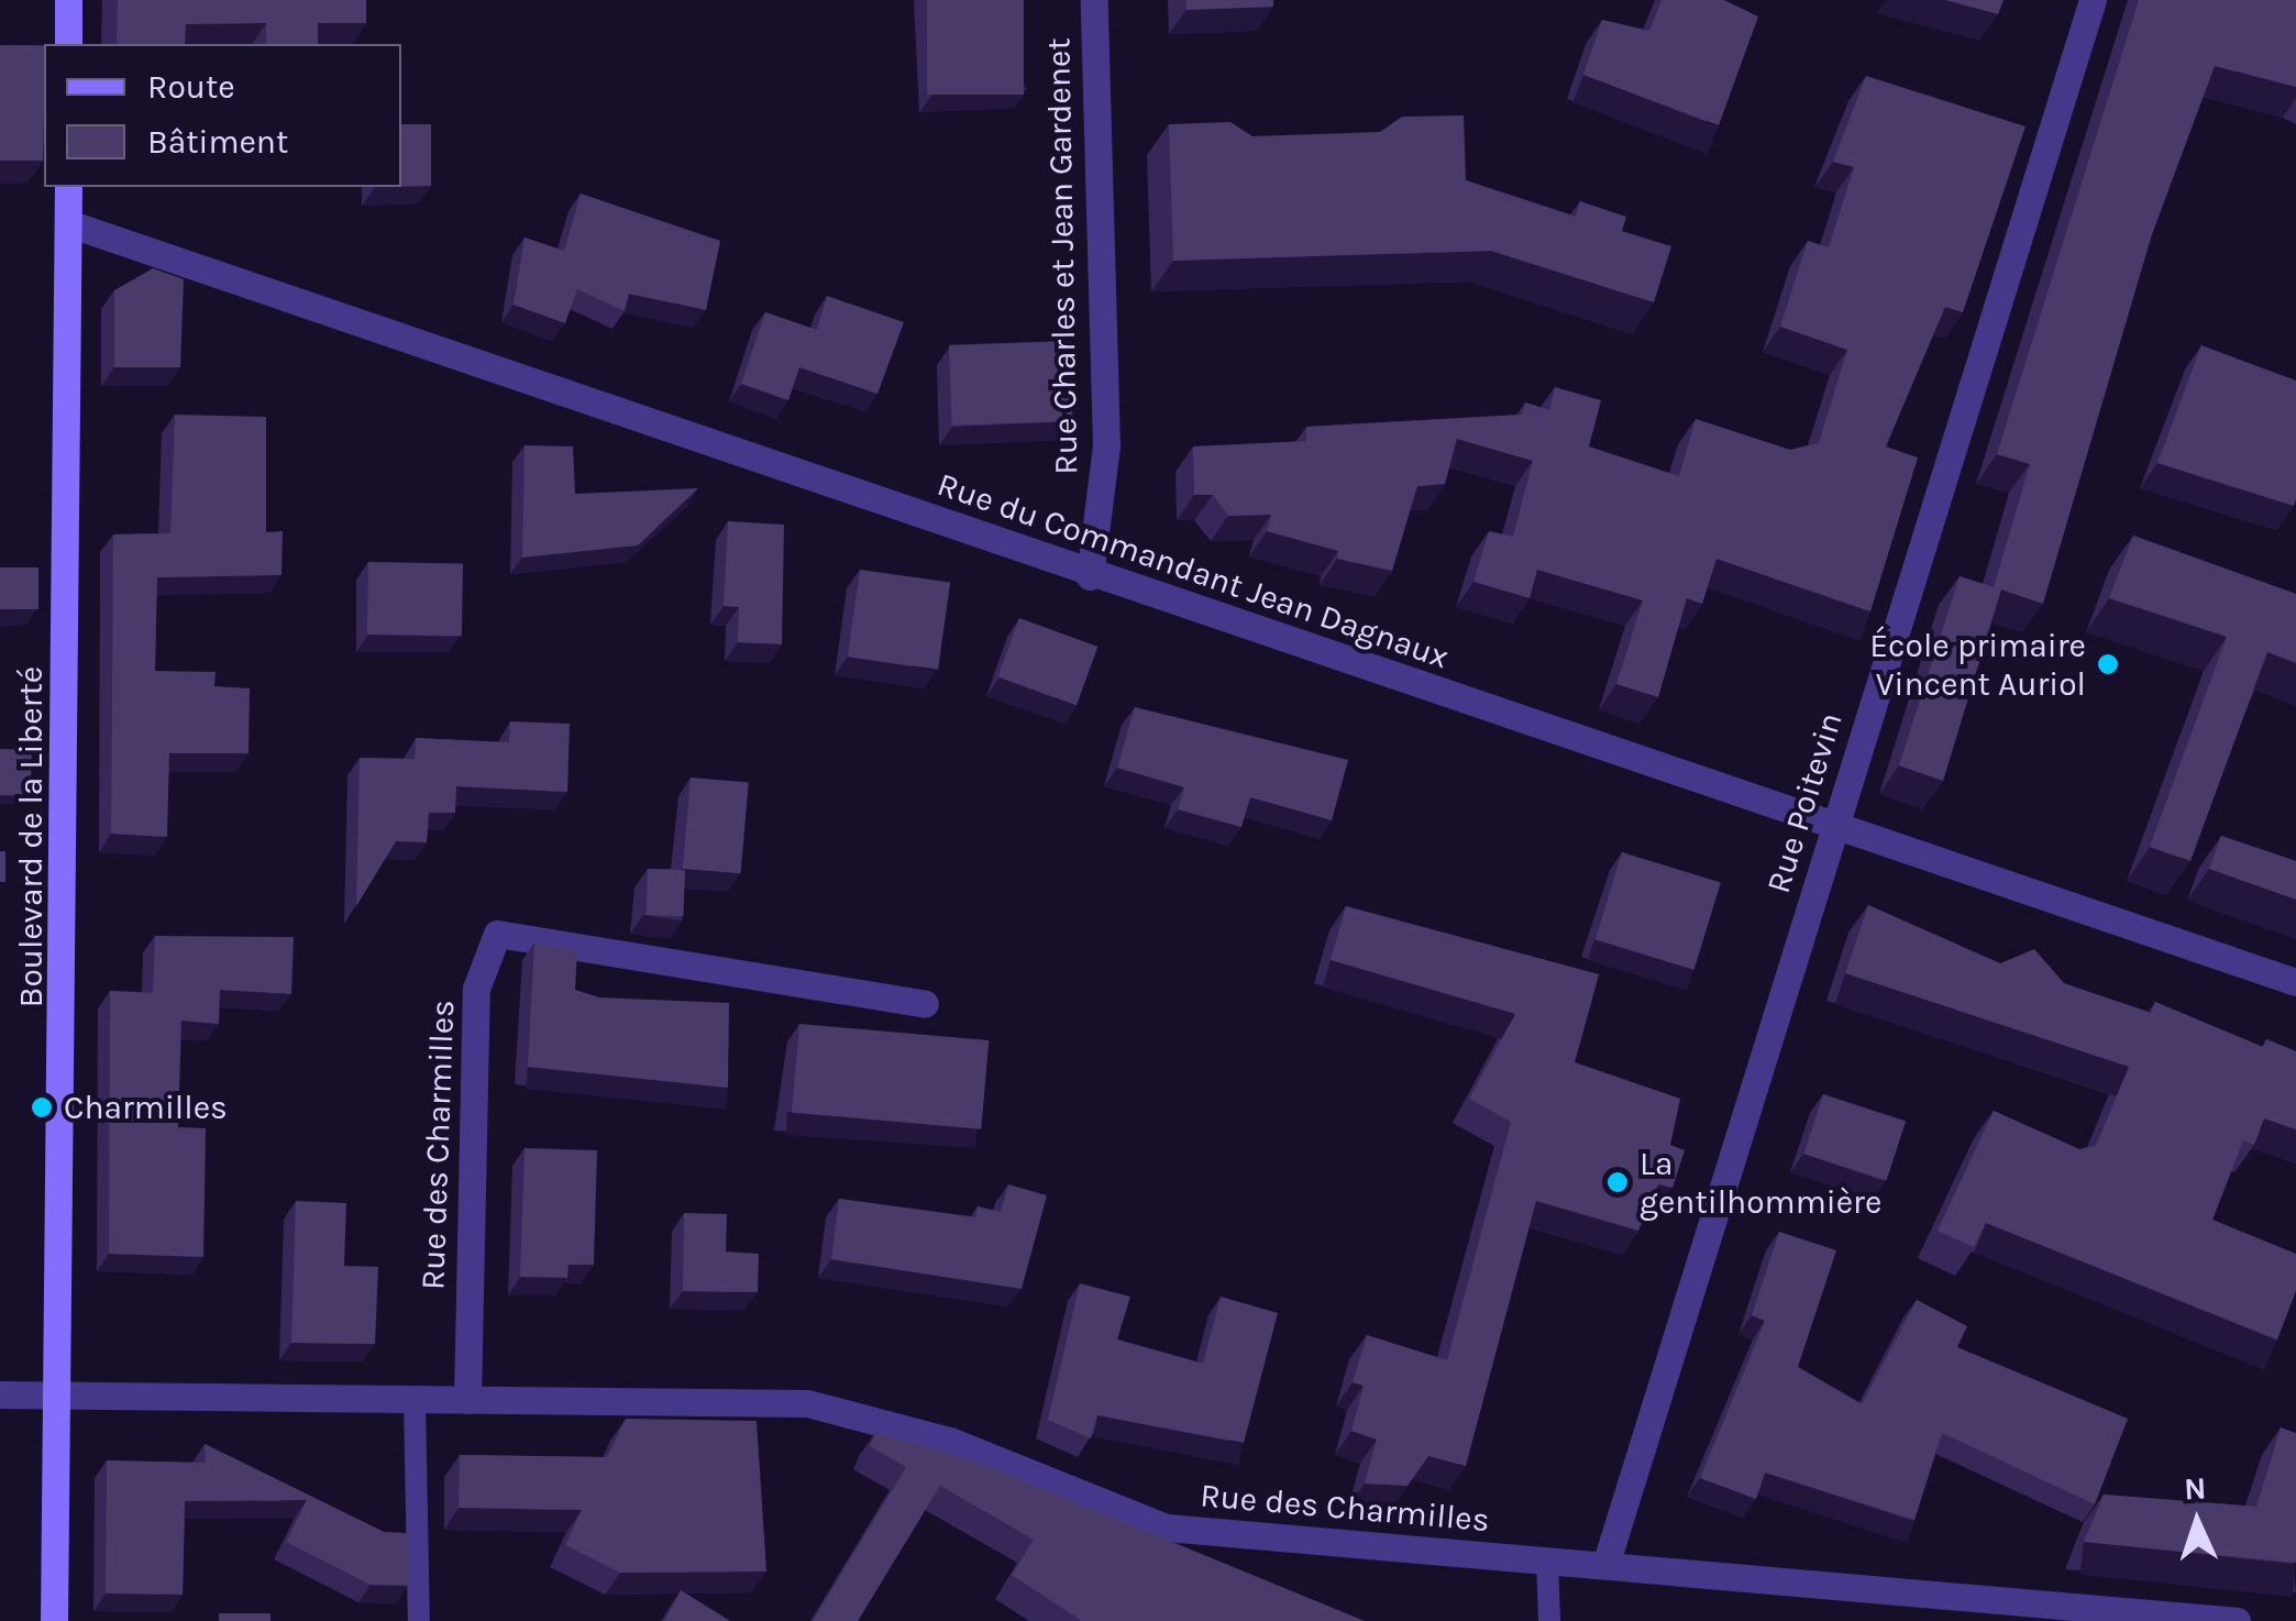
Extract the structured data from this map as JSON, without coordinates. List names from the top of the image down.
{
  "streets": {
    "main road": ["Boulevard de la Liberté"],
    "street": [
      "Rue Charles et Jean Gardenet",
      "Rue du Commandant Jean Dagnaux",
      "Rue Poitevin",
      "Rue des Charmilles"
    ]
  },
  "crossings": [
    ["Rue Charles et Jean Gardenet", "Rue du Commandant Jean Dagnaux"],
    ["Rue du Commandant Jean Dagnaux", "Rue Poitevin"],
    ["Rue du Commandant Jean Dagnaux", "Boulevard de la Liberté"],
    ["Rue Poitevin", "Rue des Charmilles"],
    ["Boulevard de la Liberté", "Rue des Charmilles"]
  ],
  "places": ["École primaire Vincent Auriol", "Charmilles", "La gentilhommière"],
  "legend": ["Route", "Bâtiment"],
  "north": "top"
}
